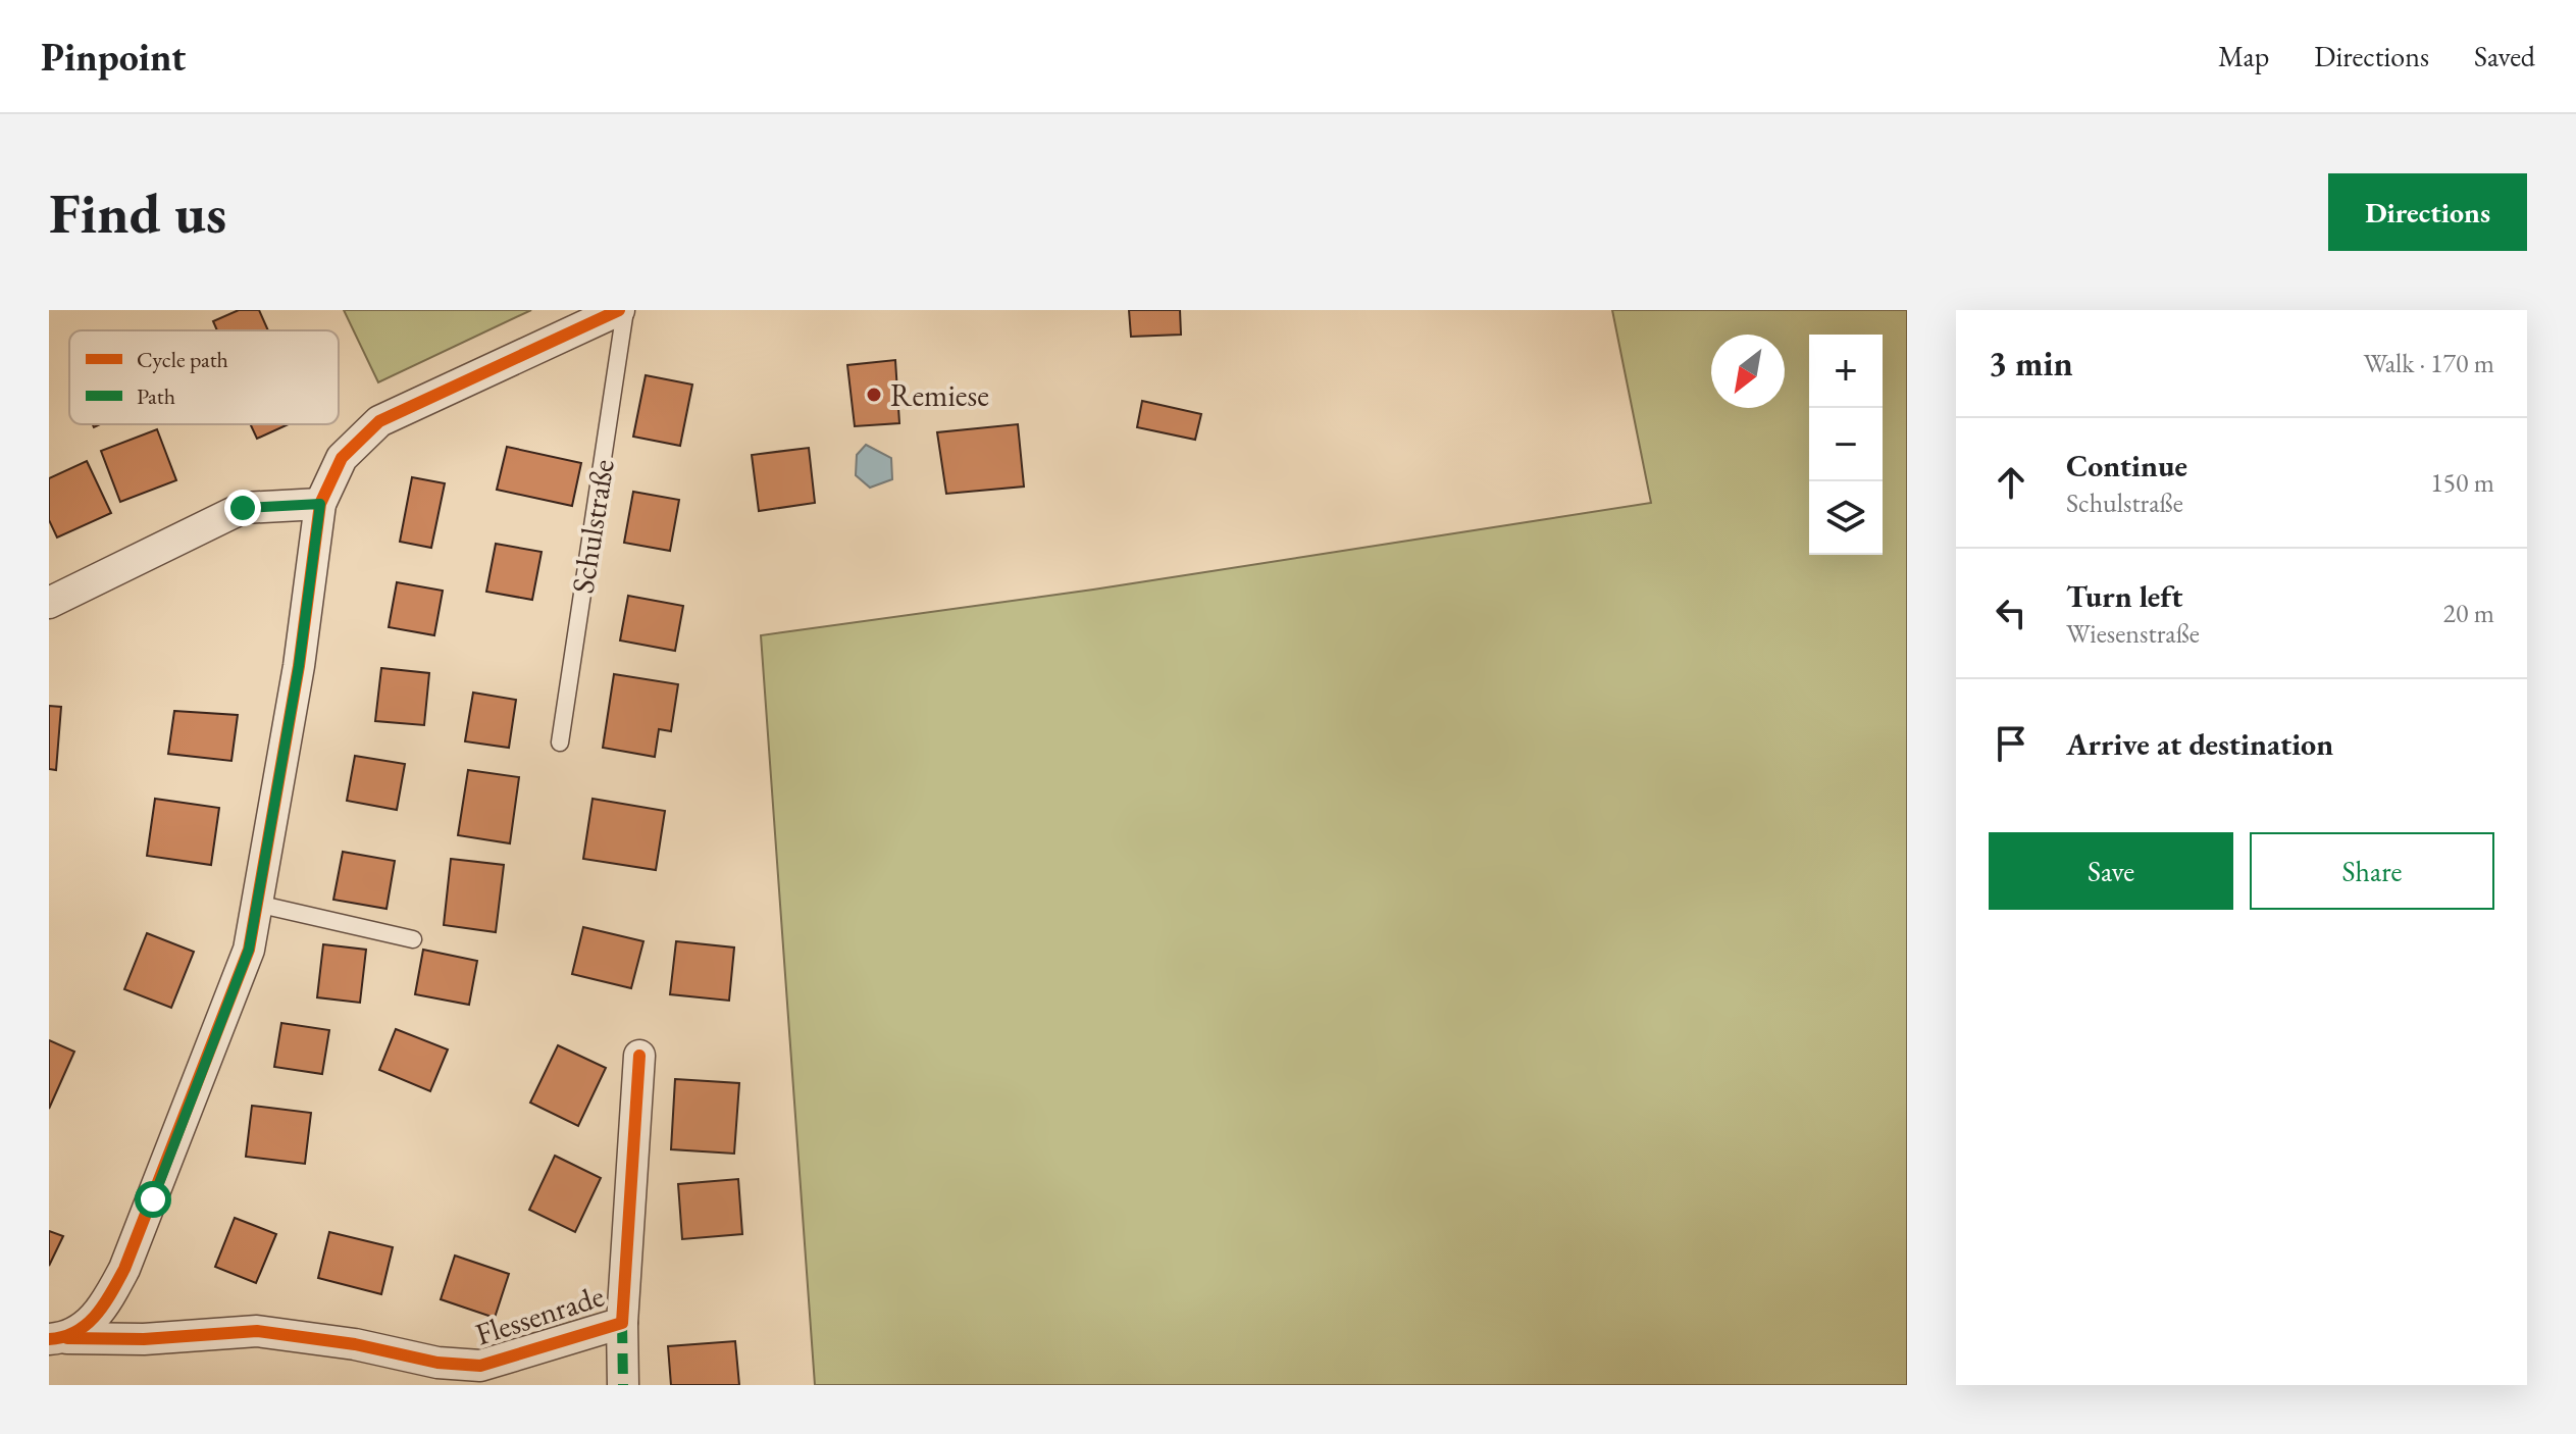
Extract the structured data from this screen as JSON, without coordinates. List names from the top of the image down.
{
  "streets": {
    "street": ["Flessenrade"],
    "lane": ["Schulstraße"]
  },
  "places": ["Remiese"],
  "legend": ["Cycle path", "Path"],
  "north": "bottom left",
  "page": {
    "header": "Pinpoint",
    "nav": ["Map", "Directions", "Saved"],
    "buttons": [
      "Directions",
      ["Save", "Share"]
    ],
    "title": "Find us",
    "heading": ["3 min", "Walk · 170 m"],
    "map_buttons": ["+", "−"],
    "list": [
      ["Continue", "Schulstraße", "150 m"],
      ["Turn left", "Wiesenstraße", "20 m"],
      "Arrive at destination"
    ]
  }
}
